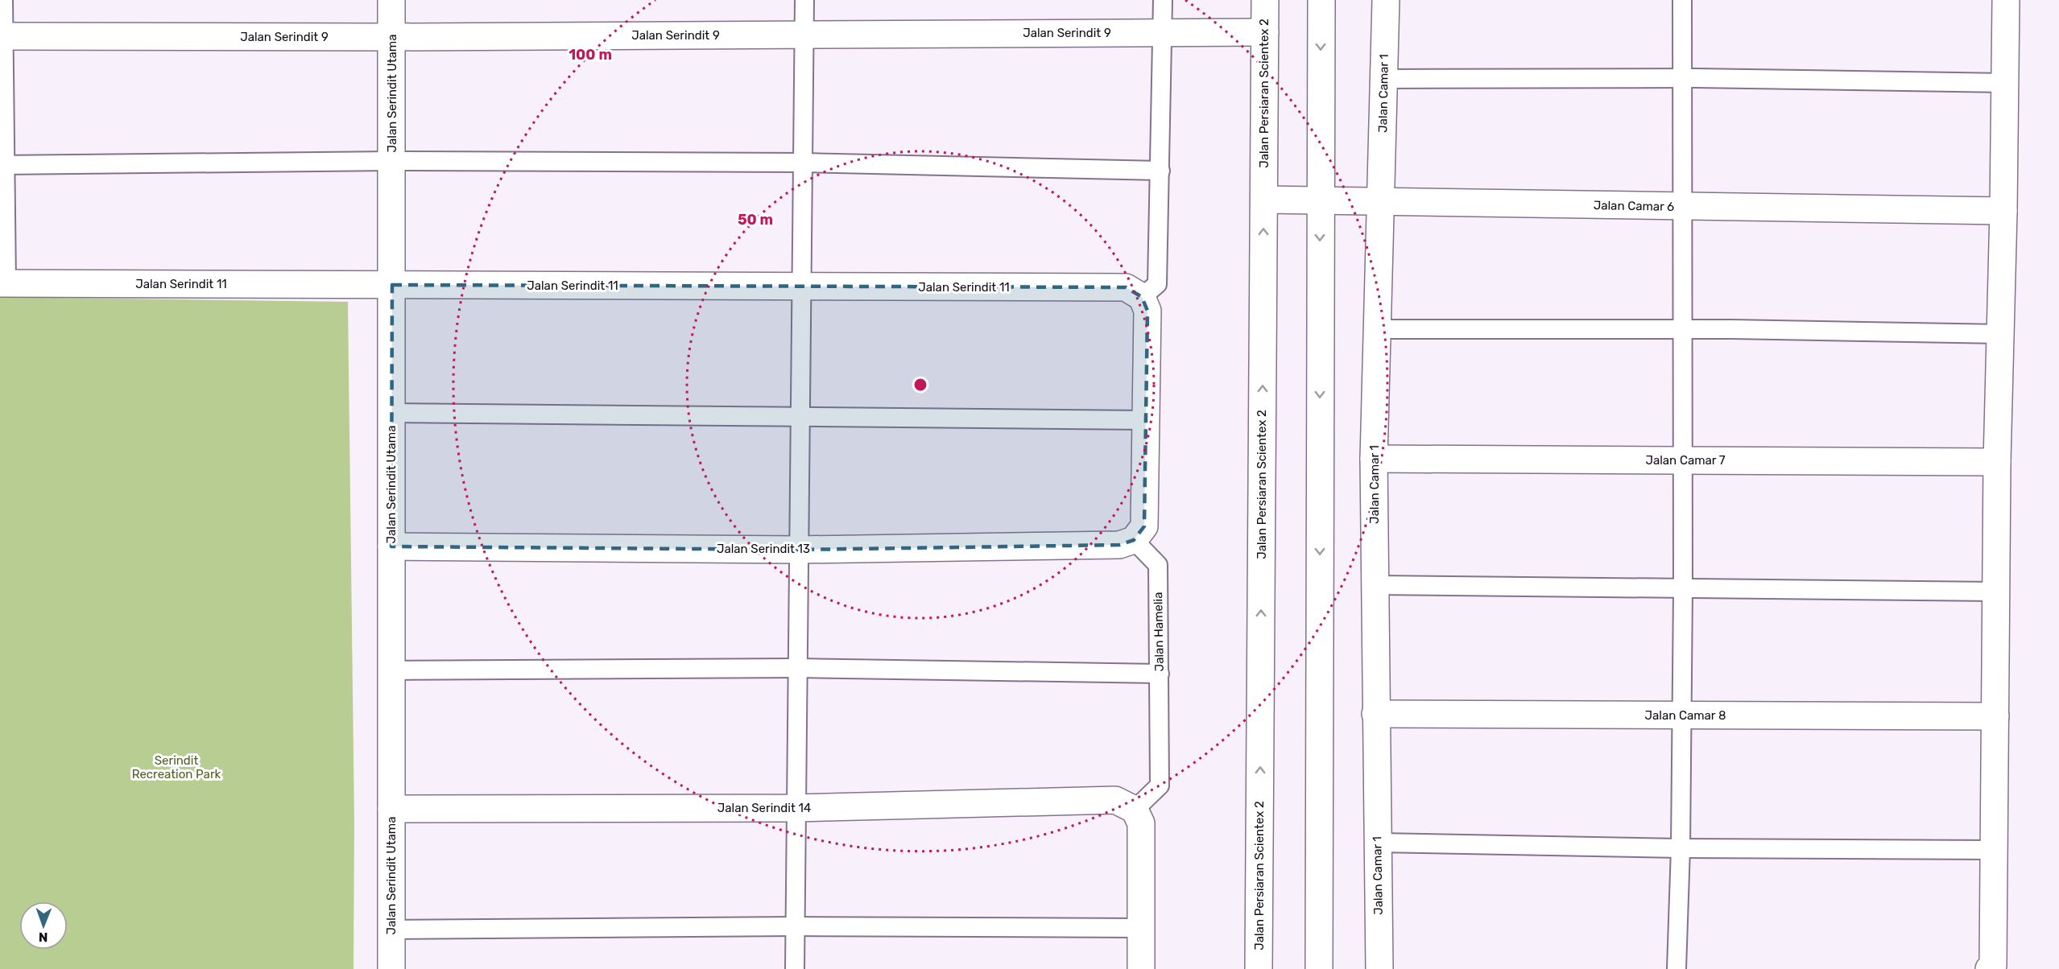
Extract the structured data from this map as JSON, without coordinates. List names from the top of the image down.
{
  "streets": {
    "street": [
      "Jalan Serindit 9",
      "Jalan Serindit Utama",
      "Jalan Persiaran Scientex 2",
      "Jalan Camar 1",
      "Jalan Camar 6",
      "Jalan Serindit 11",
      "Jalan Camar 7",
      "Jalan Serindit 13",
      "Jalan Camar 8",
      "Jalan Serindit 14"
    ],
    "lane": ["Jalan Hamelia"]
  },
  "crossings": [
    ["Jalan Serindit 9", "Jalan Serindit Utama"],
    ["Jalan Serindit 9", "Jalan Persiaran Scientex 2"],
    ["Jalan Serindit Utama", "Jalan Serindit 11"],
    ["Jalan Serindit Utama", "Jalan Serindit 13"],
    ["Jalan Serindit Utama", "Jalan Serindit 14"],
    ["Jalan Persiaran Scientex 2", "Jalan Camar 6"],
    ["Jalan Camar 1", "Jalan Camar 6"],
    ["Jalan Camar 1", "Jalan Camar 7"],
    ["Jalan Camar 1", "Jalan Camar 8"],
    ["Jalan Serindit 13", "Jalan Hamelia"],
    ["Jalan Hamelia", "Jalan Serindit 14"]
  ],
  "parks": ["Serindit Recreation Park"],
  "north": "bottom",
  "rings": ["100 m", "50 m"]
}
